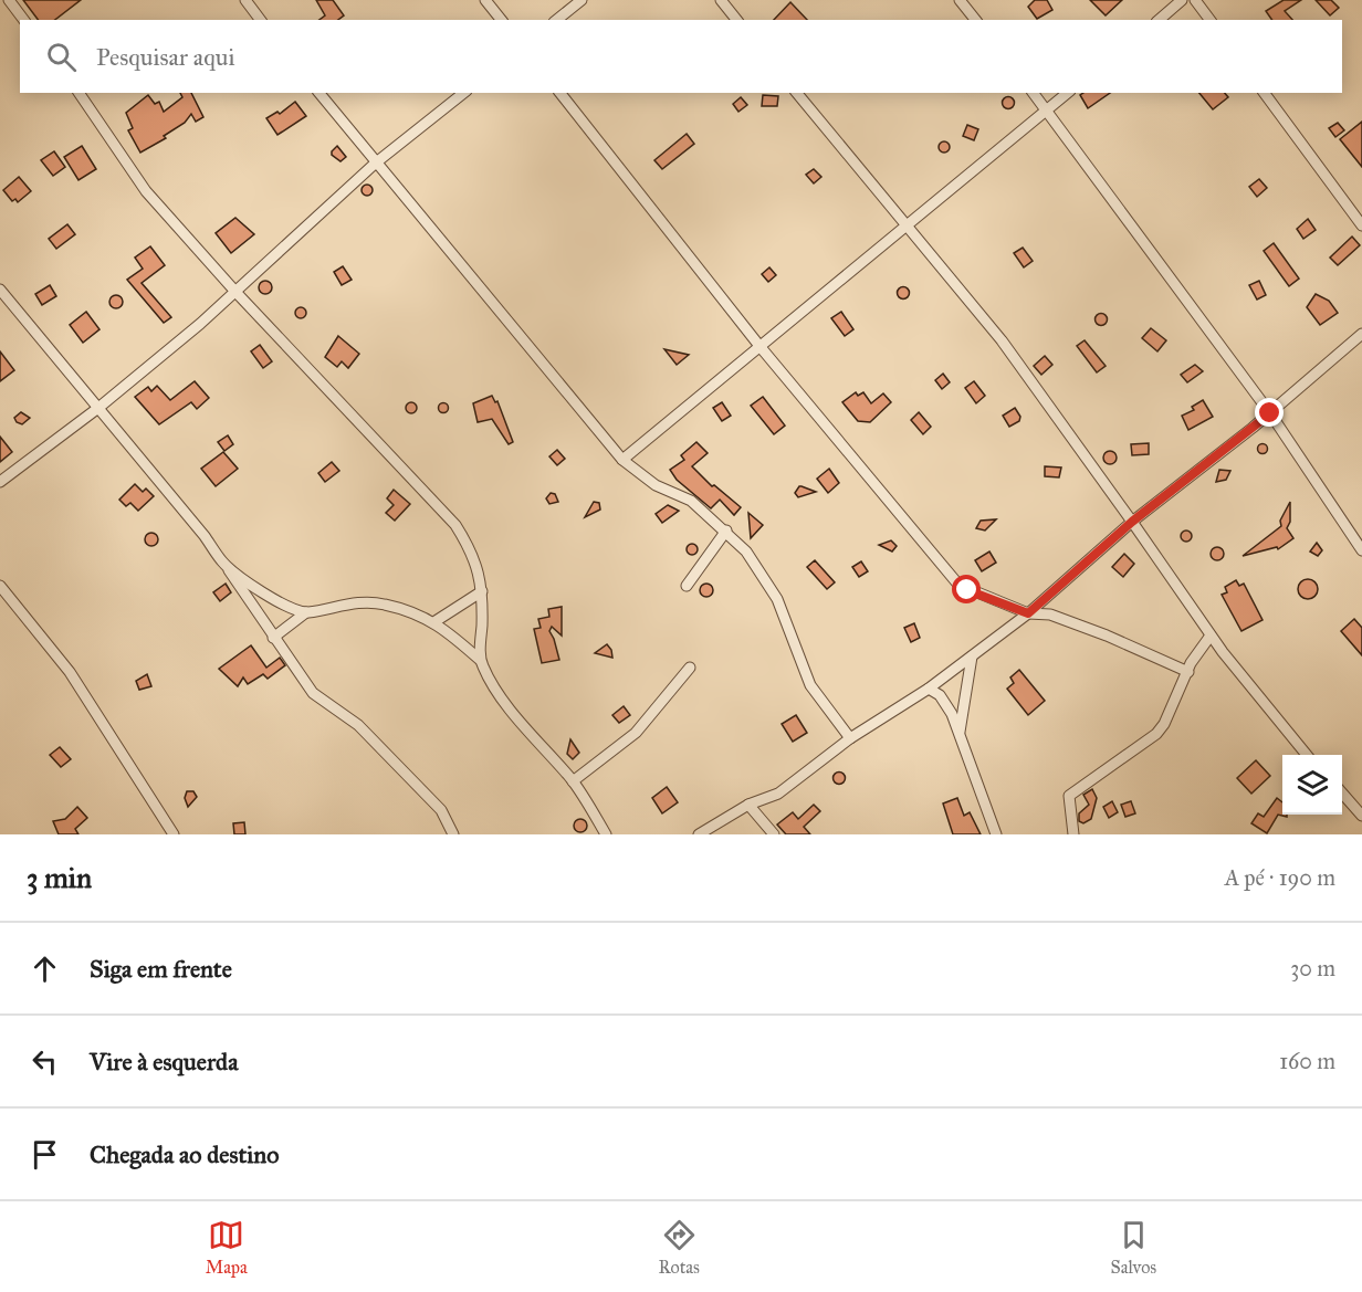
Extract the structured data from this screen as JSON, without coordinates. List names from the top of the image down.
{
  "page": {
    "search": "Pesquisar aqui",
    "heading": ["3 min", "A pé · 190 m"],
    "list": [
      ["Siga em frente", "30 m"],
      ["Vire à esquerda", "160 m"],
      "Chegada ao destino"
    ],
    "nav": ["Mapa", "Rotas", "Salvos"]
  }
}
